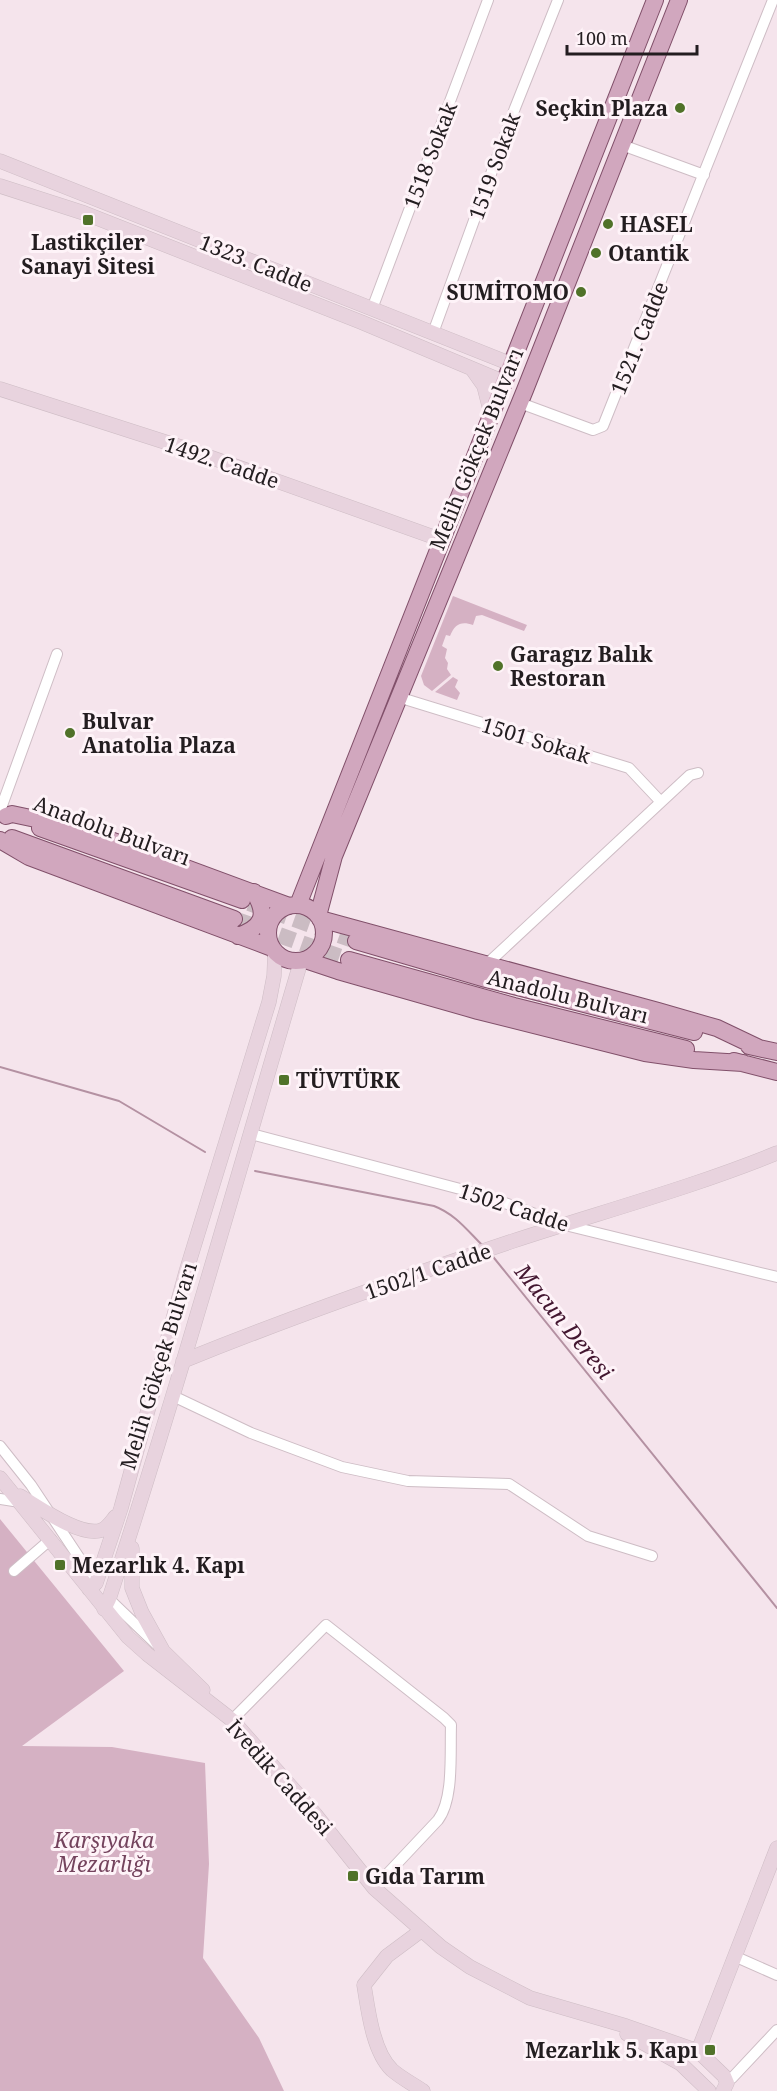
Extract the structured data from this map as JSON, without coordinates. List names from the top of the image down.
{
  "streets": {
    "main road": ["Melih Gökçek Bulvarı", "Anadolu Bulvarı"],
    "street": [
      "1518 Sokak",
      "1519 Sokak",
      "1323. Cadde",
      "1521. Cadde",
      "1492. Cadde",
      "1501 Sokak",
      "1502 Cadde",
      "1502/1 Cadde",
      "İvedik Caddesi"
    ]
  },
  "crossings": [
    ["1518 Sokak", "1323. Cadde"],
    ["1519 Sokak", "1323. Cadde"],
    ["1323. Cadde", "Melih Gökçek Bulvarı"],
    ["1521. Cadde", "Melih Gökçek Bulvarı"],
    ["Melih Gökçek Bulvarı", "1492. Cadde"],
    ["Melih Gökçek Bulvarı", "1501 Sokak"],
    ["Melih Gökçek Bulvarı", "Anadolu Bulvarı"],
    ["Melih Gökçek Bulvarı", "1502 Cadde"],
    ["Melih Gökçek Bulvarı", "1502/1 Cadde"],
    ["Melih Gökçek Bulvarı", "İvedik Caddesi"],
    ["1502 Cadde", "1502/1 Cadde"]
  ],
  "water": ["Macun Deresi"],
  "parks": ["Karşıyaka Mezarlığı"],
  "places": {
    "other": [
      "Seçkin Plaza",
      "HASEL",
      "Otantik",
      "SUMİTOMO",
      "Garagız Balık Restoran",
      "Bulvar Anatolia Plaza"
    ],
    "transit": [
      "Lastikçiler Sanayi Sitesi",
      "TÜVTÜRK",
      "Mezarlık 4. Kapı",
      "Gıda Tarım",
      "Mezarlık 5. Kapı"
    ]
  },
  "scale_bar": "100 m"
}
